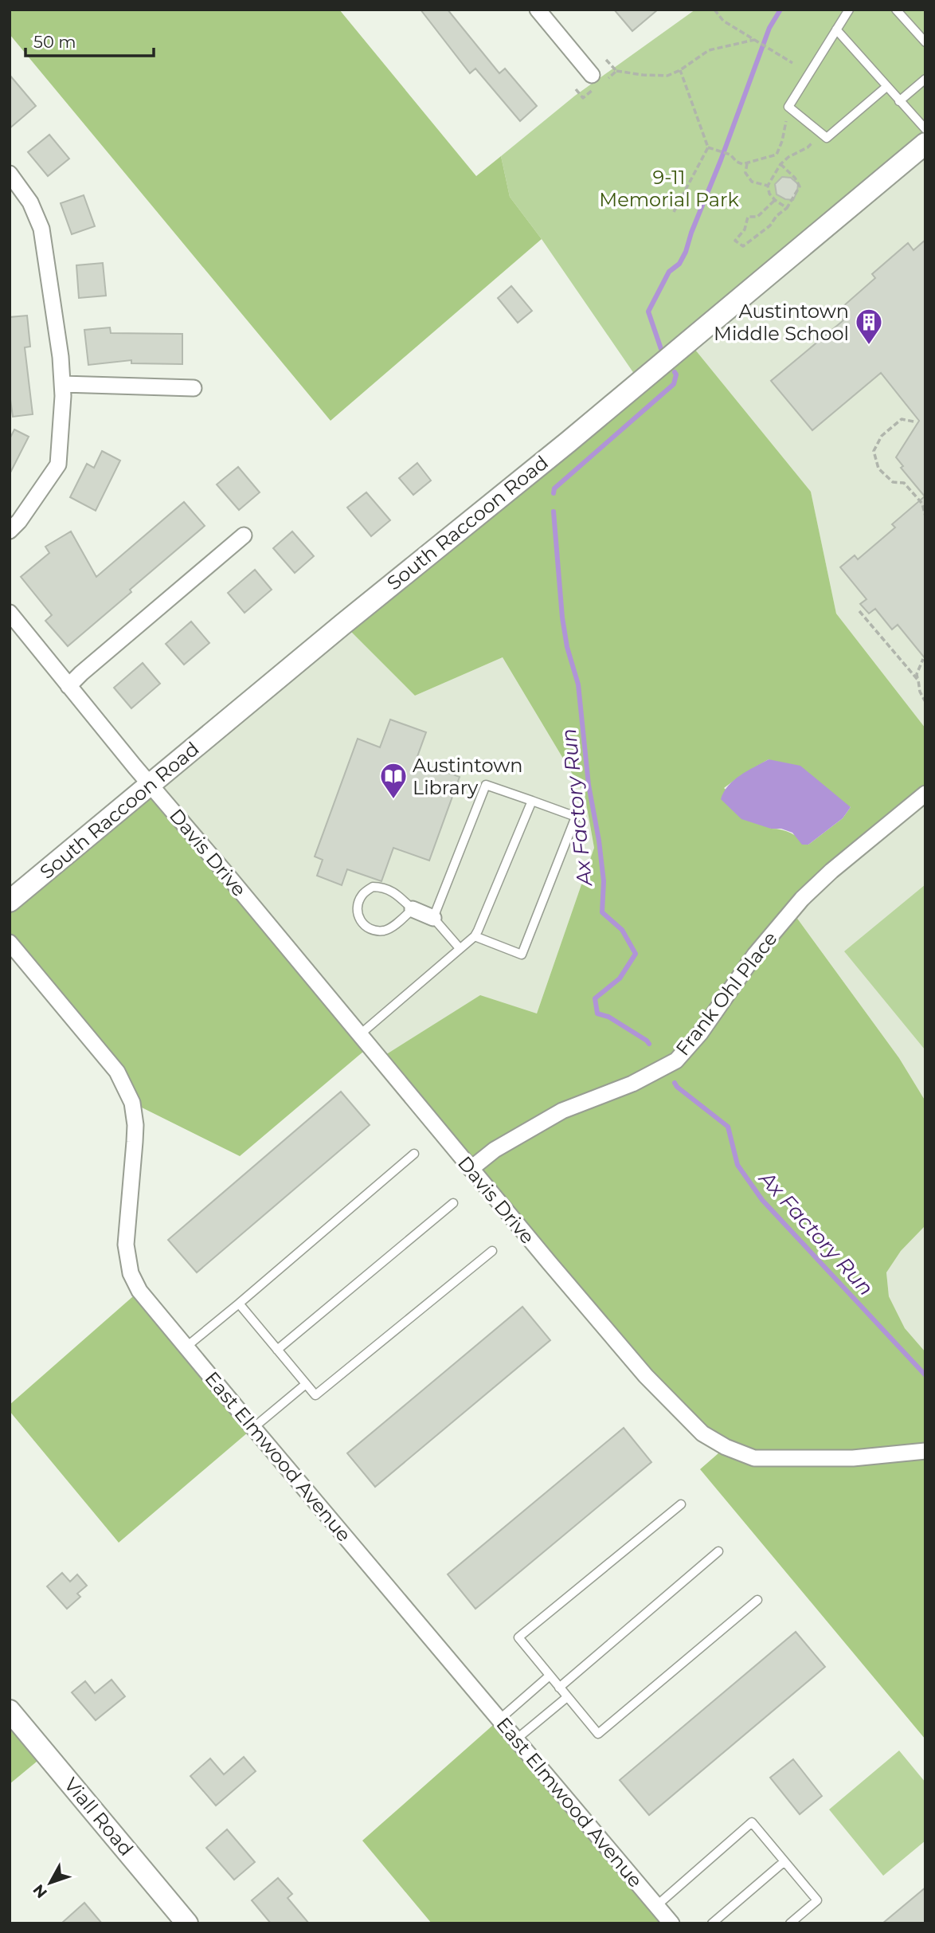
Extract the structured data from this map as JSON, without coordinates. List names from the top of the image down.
{
  "streets": {
    "street": [
      "South Raccoon Road",
      "Davis Drive",
      "Frank Ohl Place",
      "East Elmwood Avenue",
      "Viall Road"
    ]
  },
  "crossings": [
    ["South Raccoon Road", "Davis Drive"],
    ["Davis Drive", "Frank Ohl Place"]
  ],
  "water": ["Ax Factory Run"],
  "parks": ["9-11 Memorial Park"],
  "places": {
    "building": ["Austintown Middle School"],
    "library": ["Austintown Library"]
  },
  "scale_bar": "50 m",
  "north": "bottom left"
}
